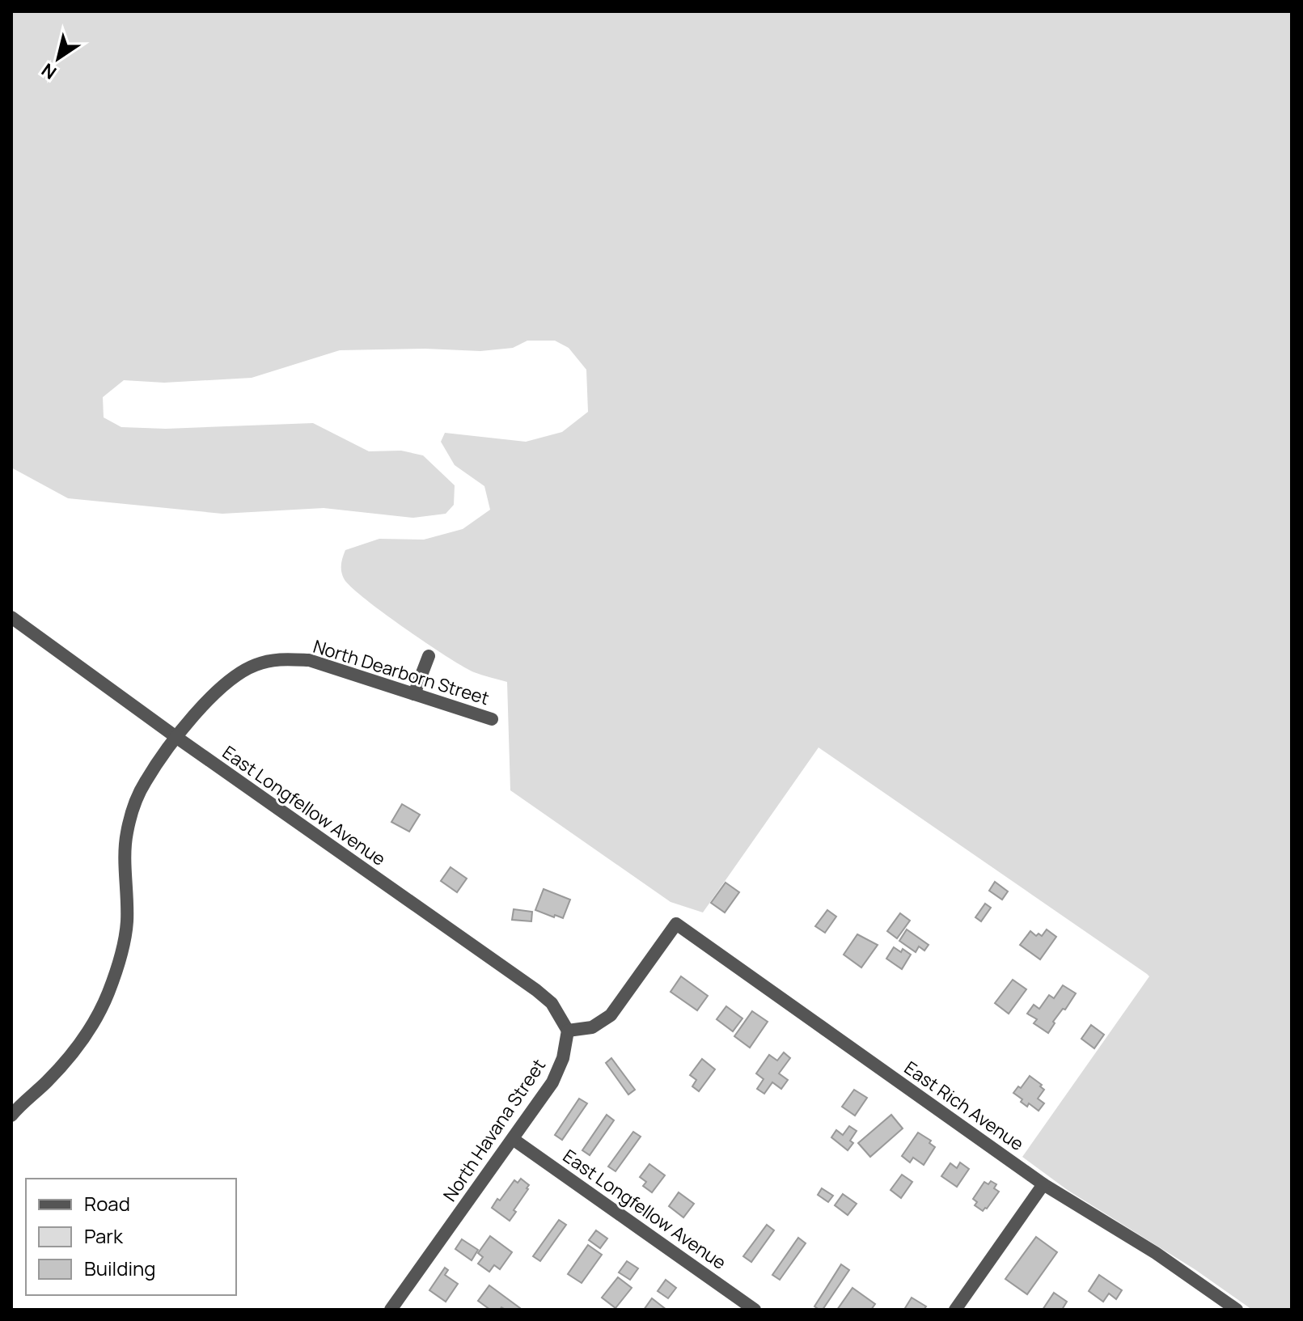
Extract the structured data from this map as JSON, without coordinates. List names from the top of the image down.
{
  "streets": {
    "street": [
      "North Dearborn Street",
      "East Longfellow Avenue",
      "East Rich Avenue",
      "North Havana Street"
    ]
  },
  "crossings": [
    ["North Dearborn Street", "East Longfellow Avenue"],
    ["East Longfellow Avenue", "East Rich Avenue"],
    ["East Longfellow Avenue", "North Havana Street"],
    ["East Rich Avenue", "North Havana Street"]
  ],
  "legend": ["Road", "Park", "Building"],
  "north": "bottom left"
}
